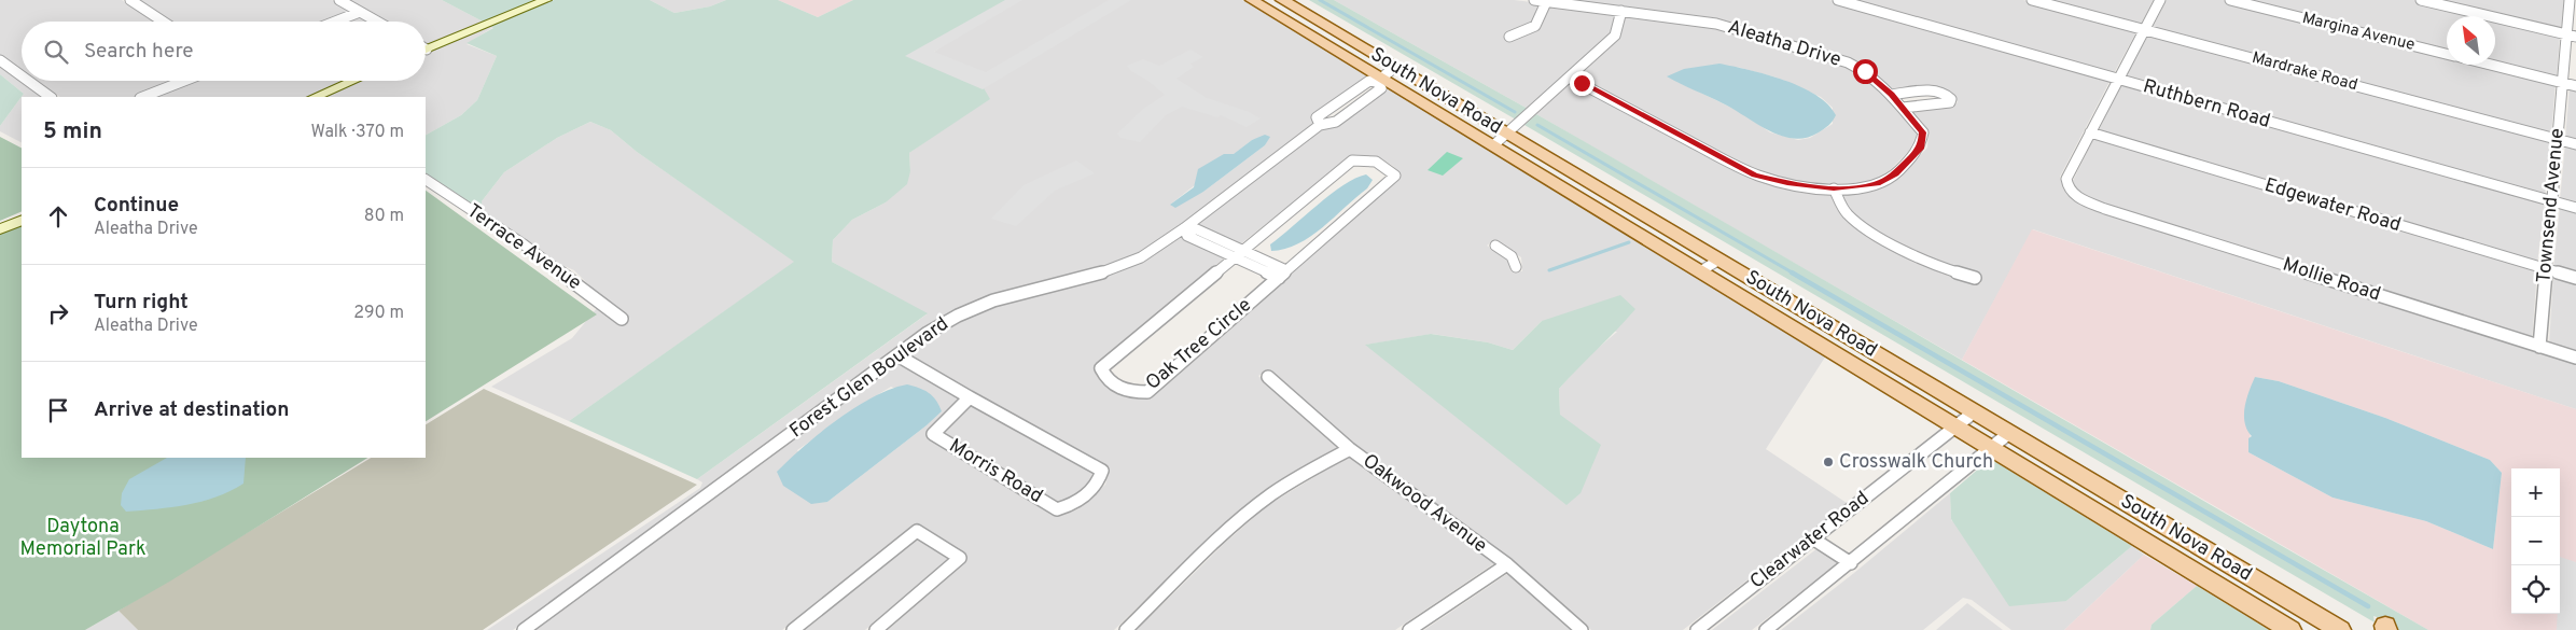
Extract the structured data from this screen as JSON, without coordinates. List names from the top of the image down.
{
  "streets": {
    "main road": ["South Nova Road"],
    "street": [
      "Margina Avenue",
      "Aleatha Drive",
      "Mardrake Road",
      "Ruthbern Road",
      "Edgewater Road",
      "Townsend Avenue",
      "Terrace Avenue",
      "Mollie Road",
      "Oak Tree Circle",
      "Forest Glen Boulevard",
      "Morris Road",
      "Oakwood Avenue",
      "Clearwater Road"
    ]
  },
  "crossings": [
    ["Margina Avenue", "Townsend Avenue"],
    ["Mardrake Road", "Townsend Avenue"],
    ["South Nova Road", "Forest Glen Boulevard"],
    ["South Nova Road", "Clearwater Road"],
    ["Ruthbern Road", "Townsend Avenue"],
    ["Edgewater Road", "Townsend Avenue"],
    ["Edgewater Road", "Mollie Road"],
    ["Townsend Avenue", "Mollie Road"],
    ["Forest Glen Boulevard", "Morris Road"]
  ],
  "parks": ["Daytona Memorial Park"],
  "places": ["Crosswalk Church"],
  "north": "top left",
  "page": {
    "search": "Search here",
    "heading": ["5 min", "Walk · 370 m"],
    "list": [
      ["Continue", "Aleatha Drive", "80 m"],
      ["Turn right", "Aleatha Drive", "290 m"],
      "Arrive at destination"
    ],
    "map_buttons": ["+", "−"]
  }
}
